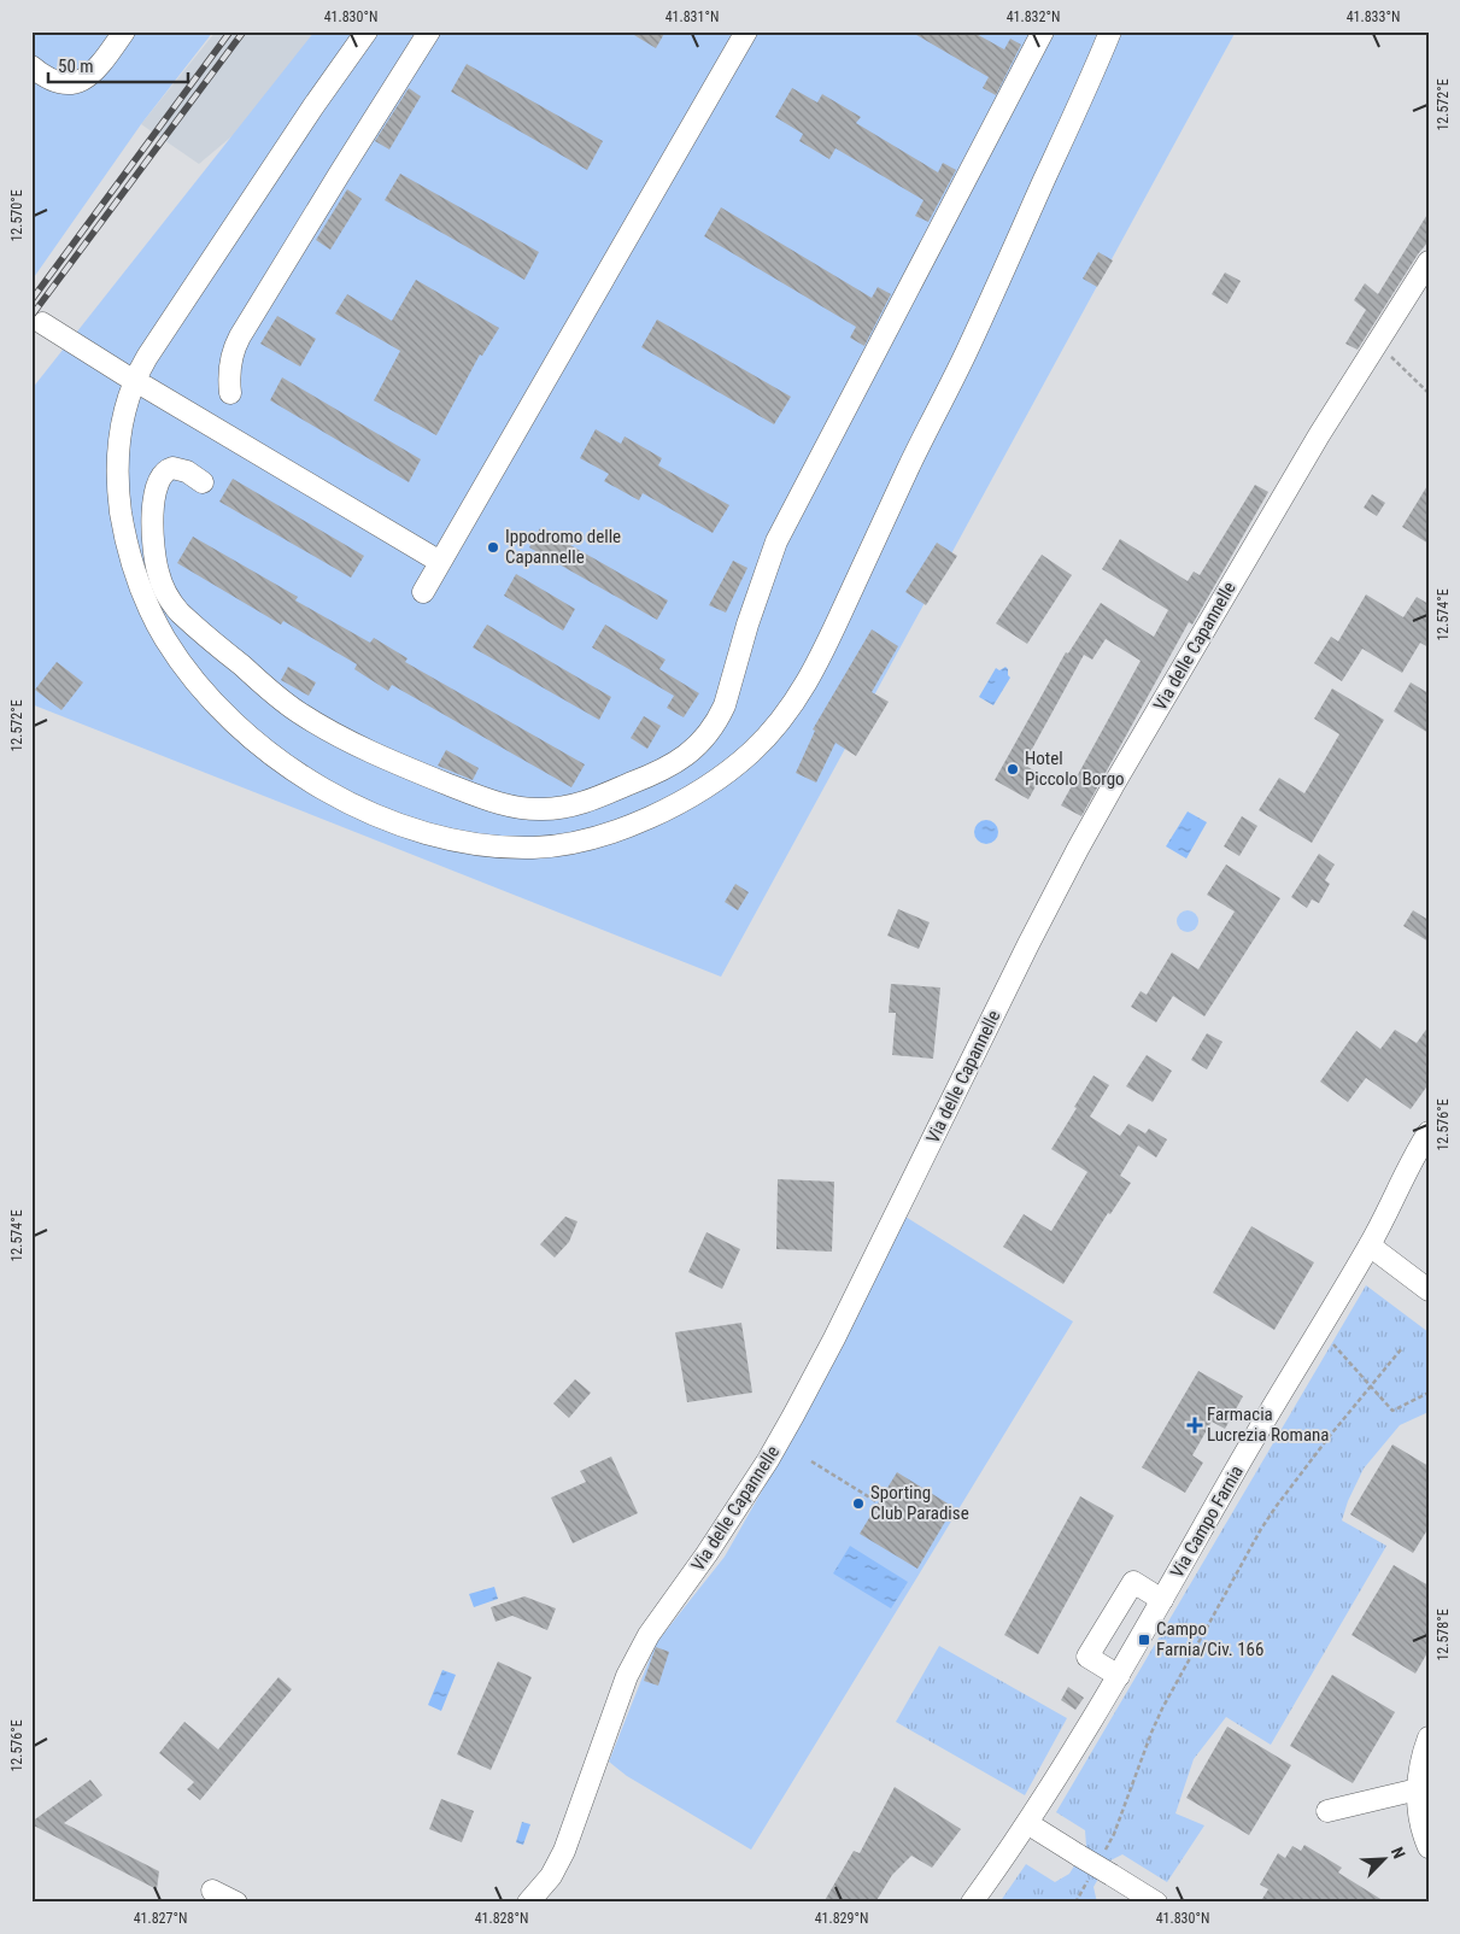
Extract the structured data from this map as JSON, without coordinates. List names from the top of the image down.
{
  "streets": {
    "street": ["Via delle Capannelle", "Via Campo Farnia"]
  },
  "places": {
    "other": ["Ippodromo delle Capannelle", "Hotel Piccolo Borgo", "Sporting Club Paradise"],
    "health": ["Farmacia Lucrezia Romana"],
    "transit": ["Campo Farnia/Civ. 166"]
  },
  "scale_bar": "50 m",
  "north": "top right",
  "coordinates": [
    "41.830°N",
    "41.831°N",
    "41.832°N",
    "41.833°N",
    "12.572°E",
    "12.570°E",
    "12.574°E",
    "12.576°E",
    "12.578°E",
    "41.827°N",
    "41.828°N",
    "41.829°N"
  ]
}
